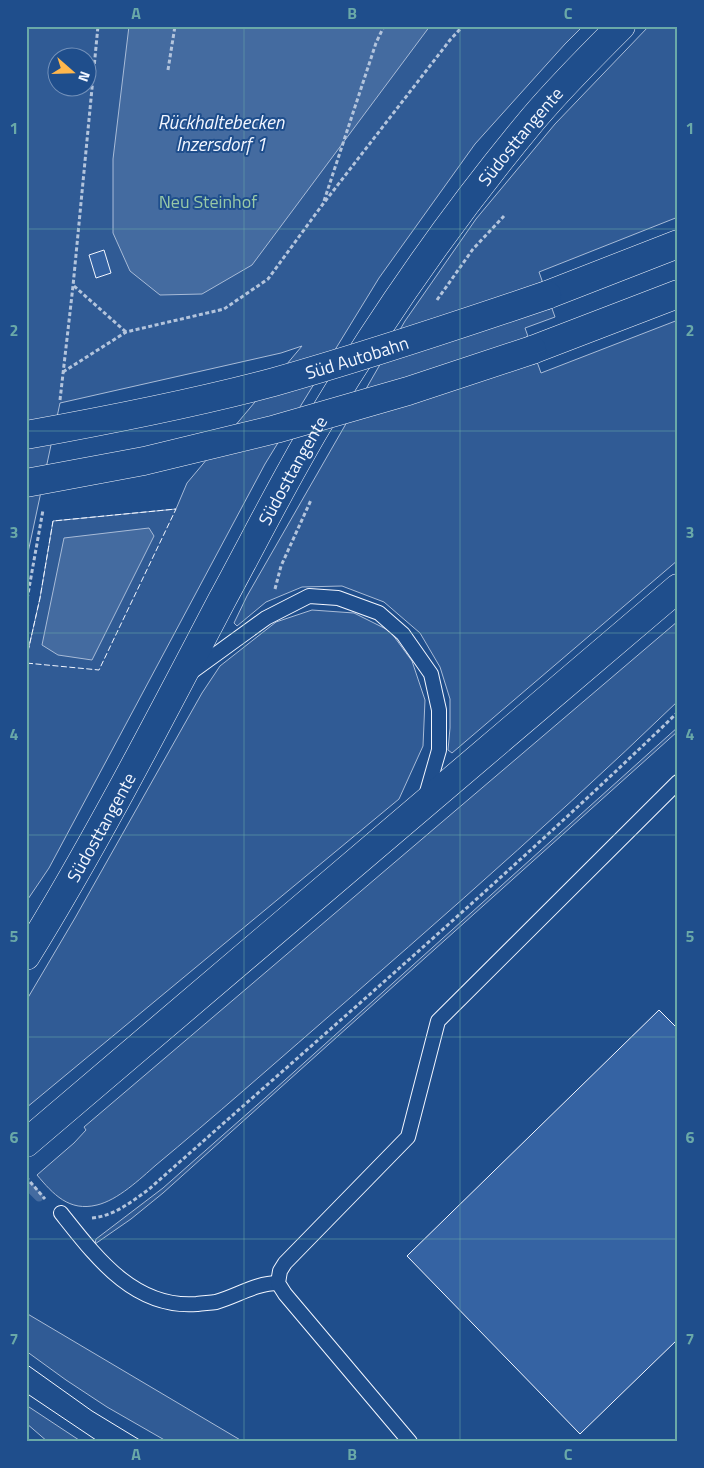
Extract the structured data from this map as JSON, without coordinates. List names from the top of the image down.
{
  "streets": {
    "highway": ["Südosttangente", "Süd Autobahn"]
  },
  "water": ["Rückhaltebecken Inzersdorf 1"],
  "parks": ["Neu Steinhof"],
  "north": "right",
  "grid": {
    "columns": ["A", "B", "C"],
    "rows": [
      "1",
      "2",
      "3",
      "4",
      "5",
      "6",
      "7"
    ]
  }
}
